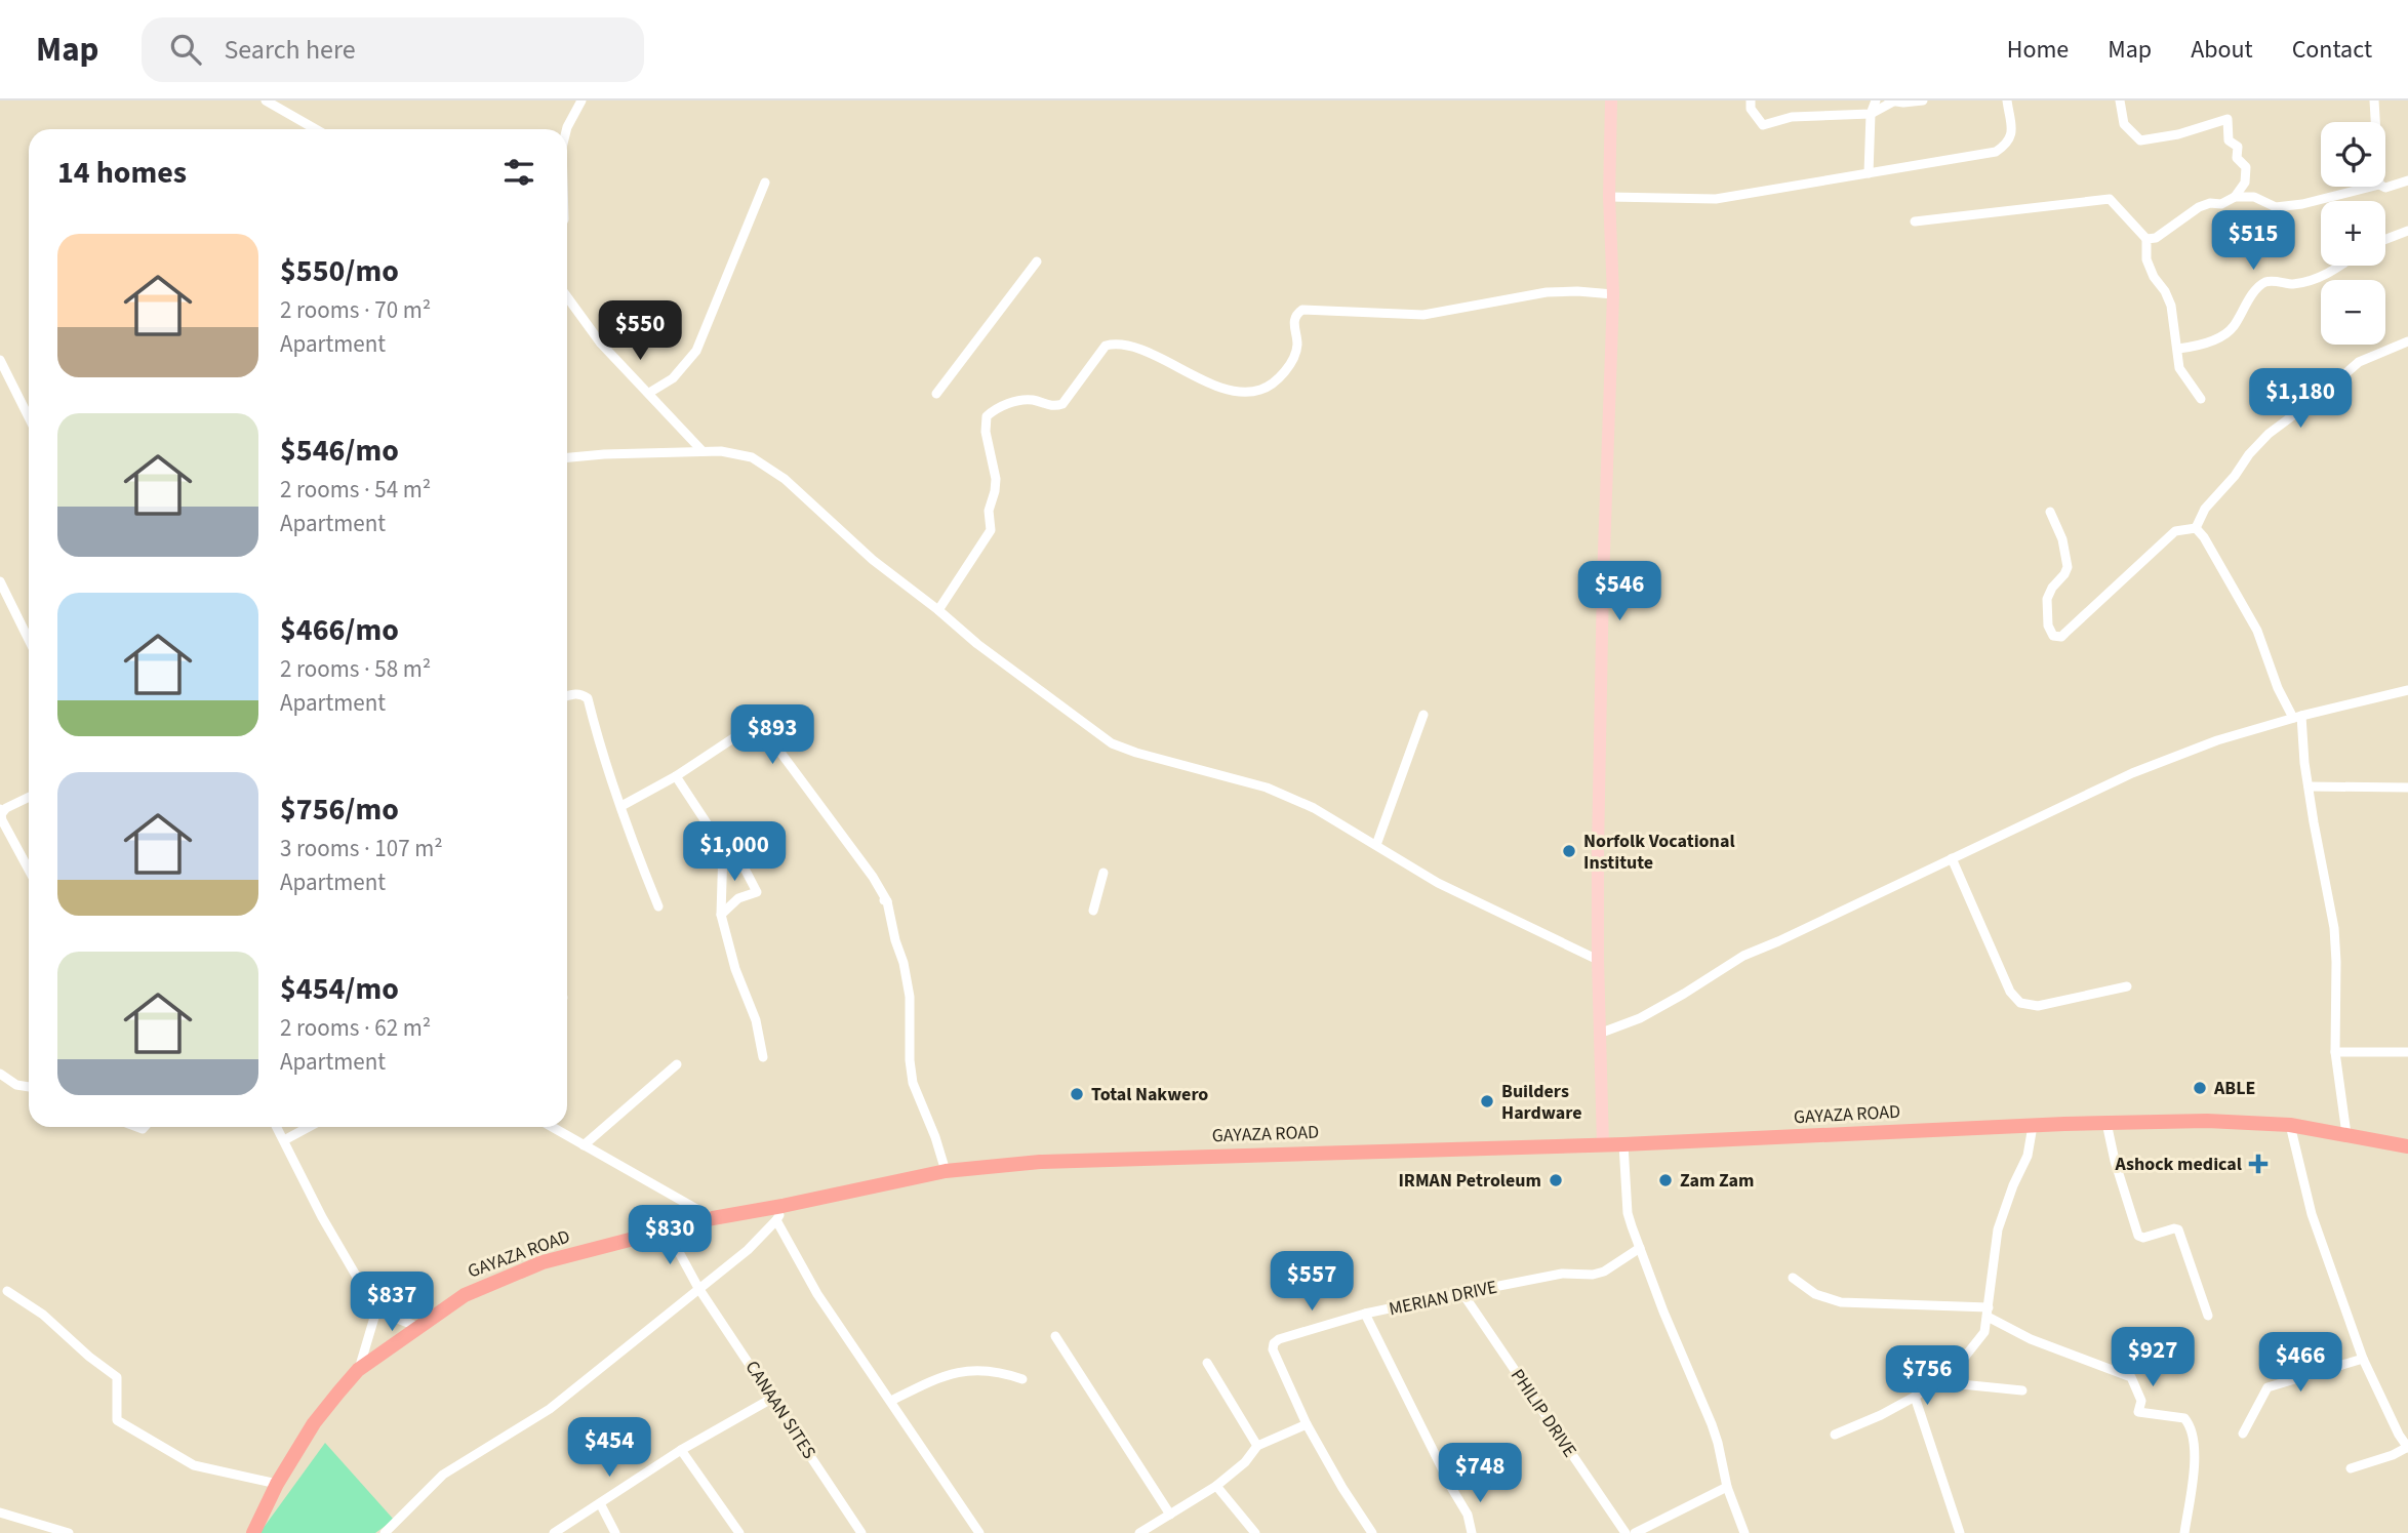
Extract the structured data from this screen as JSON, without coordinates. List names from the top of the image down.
{
  "streets": {
    "main road": ["GAYAZA ROAD"],
    "street": ["MERIAN DRIVE", "CANAAN SITES", "PHILIP DRIVE"]
  },
  "crossings": [
    ["GAYAZA ROAD", "CANAAN SITES"],
    ["MERIAN DRIVE", "PHILIP DRIVE"]
  ],
  "places": {
    "other": [
      "Norfolk Vocational Institute",
      "ABLE",
      "Total Nakwero",
      "Builders Hardware",
      "IRMAN Petroleum",
      "Zam Zam"
    ],
    "health": ["Ashock medical"]
  },
  "page": {
    "header": "Map",
    "search": "Search here",
    "nav": [
      "Home",
      "Map",
      "About",
      "Contact"
    ],
    "map_buttons": ["+", "−"],
    "heading": "14 homes",
    "price": [
      "$515",
      "$550",
      "$1,180",
      "$546",
      "$893",
      "$1,000",
      "$830",
      "$557",
      "$837",
      "$927",
      "$466",
      "$756",
      "$454",
      "$748"
    ],
    "list": [
      {
        "name": "$550/mo",
        "note": "2 rooms · 70 m² · Apartment"
      },
      {
        "name": "$546/mo",
        "note": "2 rooms · 54 m² · Apartment"
      },
      {
        "name": "$466/mo",
        "note": "2 rooms · 58 m² · Apartment"
      },
      {
        "name": "$756/mo",
        "note": "3 rooms · 107 m² · Apartment"
      },
      {
        "name": "$454/mo",
        "note": "2 rooms · 62 m² · Apartment"
      }
    ]
  }
}
